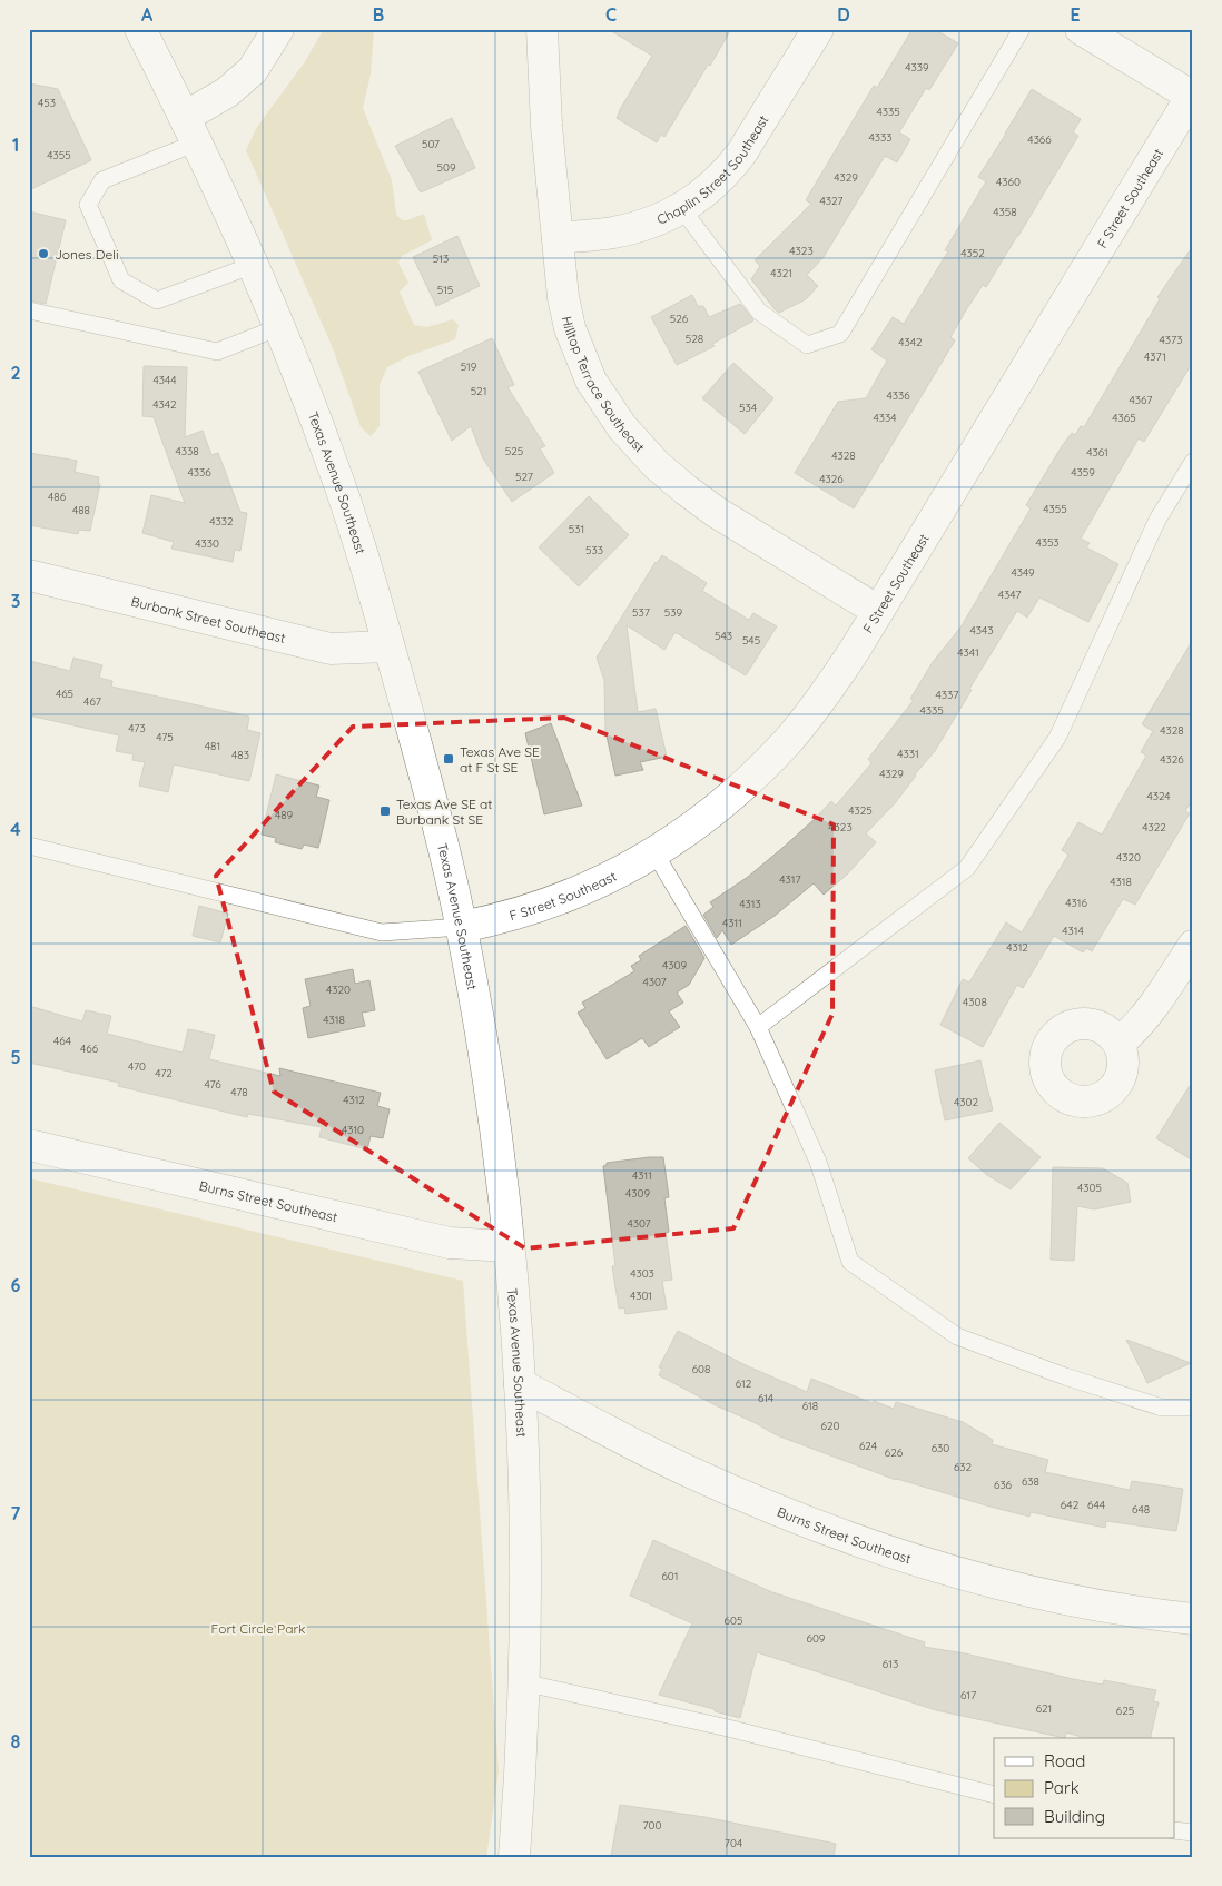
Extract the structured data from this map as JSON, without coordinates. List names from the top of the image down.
{
  "streets": {
    "street": [
      "Chaplin Street Southeast",
      "F Street Southeast",
      "Hilltop Terrace Southeast",
      "Texas Avenue Southeast",
      "Burbank Street Southeast",
      "Burns Street Southeast"
    ]
  },
  "crossings": [
    ["Chaplin Street Southeast", "Hilltop Terrace Southeast"],
    ["F Street Southeast", "Hilltop Terrace Southeast"],
    ["F Street Southeast", "Texas Avenue Southeast"],
    ["Texas Avenue Southeast", "Burbank Street Southeast"],
    ["Texas Avenue Southeast", "Burns Street Southeast"]
  ],
  "parks": ["Fort Circle Park"],
  "places": {
    "other": ["Jones Deli"],
    "transit": ["Texas Ave SE at F St SE", "Texas Ave SE at Burbank St SE"]
  },
  "house_numbers": [
    "4339",
    "453",
    "4335",
    "4333",
    "4366",
    "507",
    "4355",
    "509",
    "4329",
    "4360",
    "4327",
    "4358",
    "4323",
    "4352",
    "513",
    "4321",
    "515",
    "526",
    "528",
    "4373",
    "4342",
    "4371",
    "519",
    "4344",
    "521",
    "4336",
    "4367",
    "4342",
    "534",
    "4334",
    "4365",
    "4338",
    "525",
    "4361",
    "4328",
    "4336",
    "4359",
    "527",
    "4326",
    "486",
    "4355",
    "488",
    "4332",
    "531",
    "4353",
    "4330",
    "533",
    "4349",
    "4347",
    "537",
    "539",
    "4343",
    "543",
    "545",
    "4341",
    "465",
    "4337",
    "467",
    "4335",
    "473",
    "4328",
    "475",
    "481",
    "4331",
    "483",
    "4326",
    "4329",
    "4324",
    "4325",
    "489",
    "4323",
    "4322",
    "4320",
    "4317",
    "4318",
    "4316",
    "4313",
    "4311",
    "4314",
    "4312",
    "4309",
    "4307",
    "4320",
    "4308",
    "4318",
    "464",
    "466",
    "470",
    "472",
    "476",
    "478",
    "4312",
    "4302",
    "4310",
    "4311",
    "4305",
    "4309",
    "4307",
    "4303",
    "4301",
    "608",
    "612",
    "614",
    "618",
    "620",
    "624",
    "630",
    "626",
    "632",
    "638",
    "636",
    "642",
    "644",
    "648",
    "601",
    "605",
    "609",
    "613",
    "617",
    "621",
    "625",
    "700",
    "704"
  ],
  "legend": ["Road", "Park", "Building"],
  "grid": {
    "columns": [
      "A",
      "B",
      "C",
      "D",
      "E"
    ],
    "rows": [
      "1",
      "2",
      "3",
      "4",
      "5",
      "6",
      "7",
      "8"
    ]
  }
}
